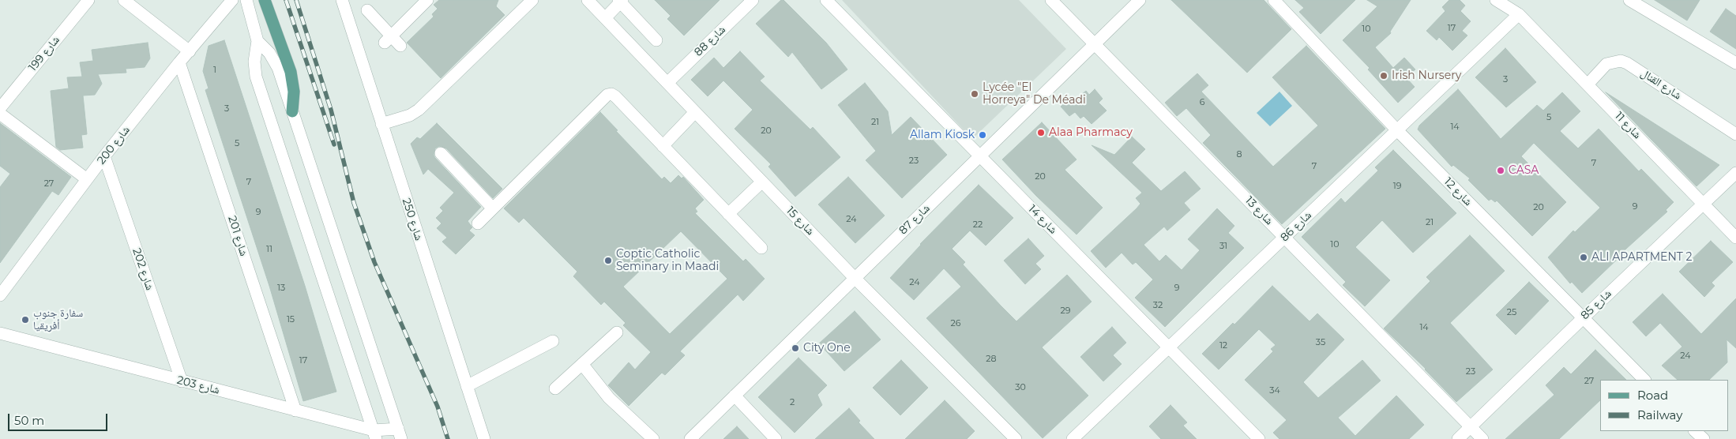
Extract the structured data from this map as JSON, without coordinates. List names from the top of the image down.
{
  "streets": {
    "street": [
      "شارع 88",
      "شارع 199",
      "شارع القنال",
      "شارع 11",
      "شارع 200",
      "شارع 12",
      "شارع 13",
      "شارع 250",
      "شارع 87",
      "شارع 14",
      "شارع 15",
      "شارع 86",
      "شارع 201",
      "شارع 202",
      "شارع 85",
      "شارع 203"
    ]
  },
  "crossings": [
    ["شارع 88", "شارع 15"],
    ["شارع القنال", "شارع 11"],
    ["شارع 11", "شارع 86"],
    ["شارع 11", "شارع 85"],
    ["شارع 200", "شارع 201"],
    ["شارع 200", "شارع 202"],
    ["شارع 12", "شارع 86"],
    ["شارع 12", "شارع 85"],
    ["شارع 13", "شارع 87"],
    ["شارع 13", "شارع 86"],
    ["شارع 13", "شارع 85"],
    ["شارع 87", "شارع 14"],
    ["شارع 87", "شارع 15"],
    ["شارع 14", "شارع 86"],
    ["شارع 201", "شارع 203"],
    ["شارع 202", "شارع 203"]
  ],
  "places": [
    "Irish Nursery",
    "Lycée \"El Horreya\" De Méadi",
    "Alaa Pharmacy",
    "Allam Kiosk",
    "CASA",
    "ALI APARTMENT 2",
    "Coptic Catholic Seminary in Maadi",
    "سفارة جنوب أفريقيا",
    "City One"
  ],
  "house_numbers": [
    "17",
    "10",
    "1",
    "3",
    "6",
    "3",
    "5",
    "21",
    "14",
    "20",
    "5",
    "8",
    "23",
    "7",
    "7",
    "20",
    "7",
    "27",
    "19",
    "9",
    "20",
    "9",
    "24",
    "21",
    "22",
    "10",
    "31",
    "11",
    "24",
    "13",
    "9",
    "32",
    "29",
    "25",
    "15",
    "26",
    "14",
    "35",
    "12",
    "24",
    "28",
    "17",
    "23",
    "27",
    "30",
    "34",
    "2"
  ],
  "legend": ["Road", "Railway"],
  "scale_bar": "50 m"
}
